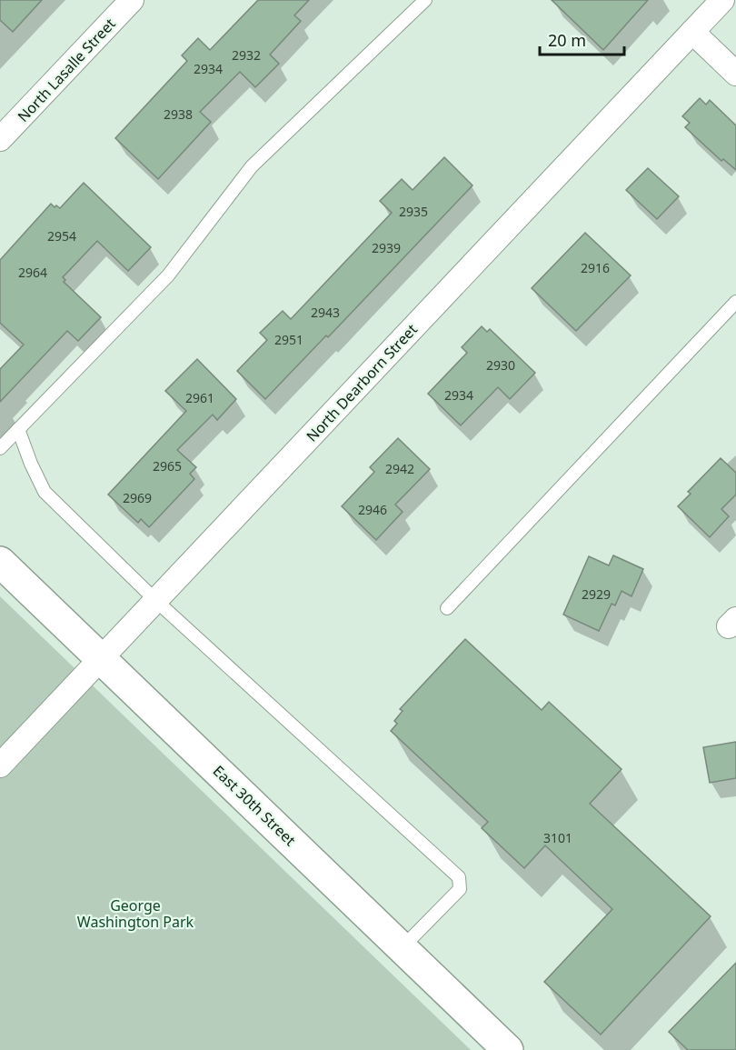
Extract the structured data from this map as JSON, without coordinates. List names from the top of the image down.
{
  "streets": {
    "main road": ["East 30th Street"],
    "street": ["North Lasalle Street", "North Dearborn Street"]
  },
  "crossings": [
    ["North Dearborn Street", "East 30th Street"]
  ],
  "parks": ["George Washington Park"],
  "house_numbers": [
    "2932",
    "2934",
    "2938",
    "2935",
    "2954",
    "2939",
    "2916",
    "2964",
    "2943",
    "2951",
    "2930",
    "2934",
    "2961",
    "2965",
    "2942",
    "2969",
    "2946",
    "2929",
    "3101"
  ],
  "scale_bar": "20 m"
}
